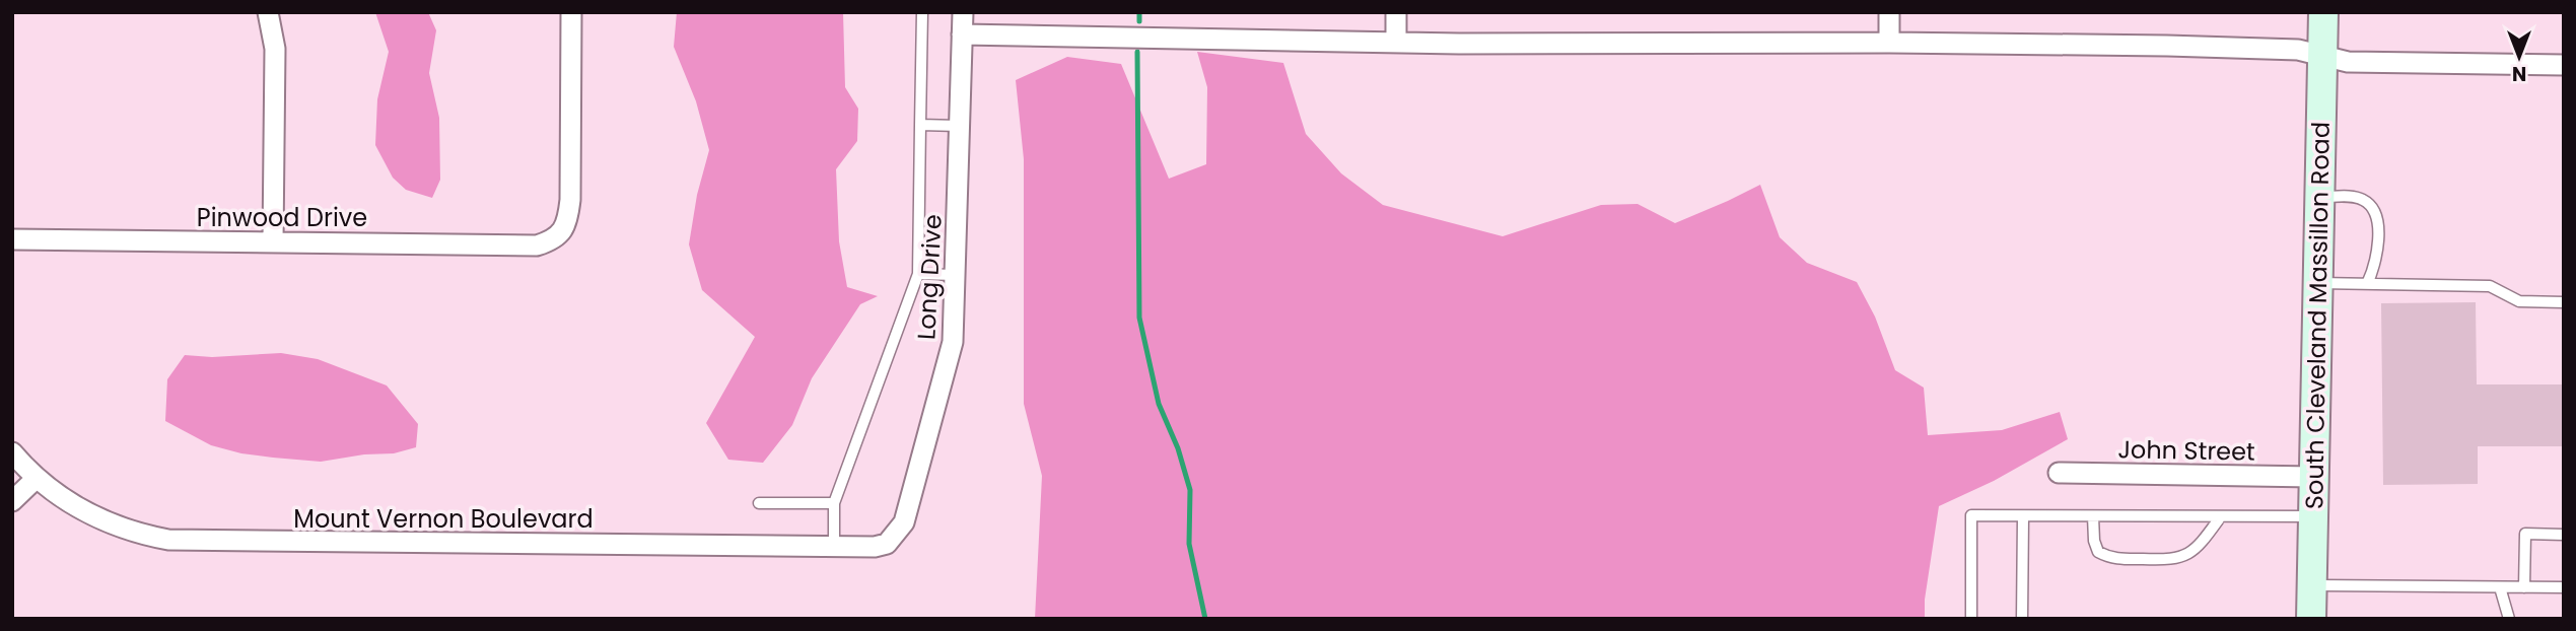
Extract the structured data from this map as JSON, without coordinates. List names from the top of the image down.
{
  "streets": {
    "main road": ["South Cleveland Massillon Road"],
    "street": [
      "Pinwood Drive",
      "Long Drive",
      "John Street",
      "Mount Vernon Boulevard"
    ]
  },
  "crossings": [
    ["Long Drive", "Mount Vernon Boulevard"],
    ["South Cleveland Massillon Road", "John Street"]
  ],
  "north": "bottom"
}
